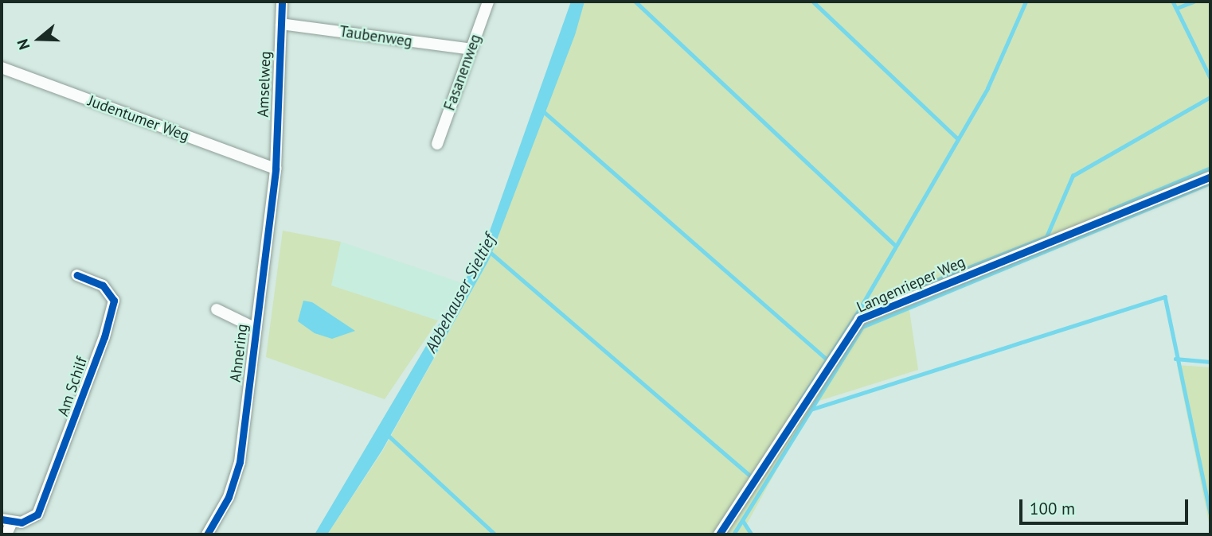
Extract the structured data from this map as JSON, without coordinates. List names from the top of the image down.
{
  "streets": {
    "street": [
      "Taubenweg",
      "Fasanenweg",
      "Amselweg",
      "Judentumer Weg",
      "Langenrieper Weg",
      "Ahnering",
      "Am Schilf"
    ]
  },
  "crossings": [
    ["Taubenweg", "Fasanenweg"],
    ["Taubenweg", "Amselweg"],
    ["Amselweg", "Judentumer Weg"],
    ["Amselweg", "Ahnering"],
    ["Judentumer Weg", "Ahnering"]
  ],
  "water": ["Abbehauser Sieltief"],
  "scale_bar": "100 m",
  "north": "left"
}
